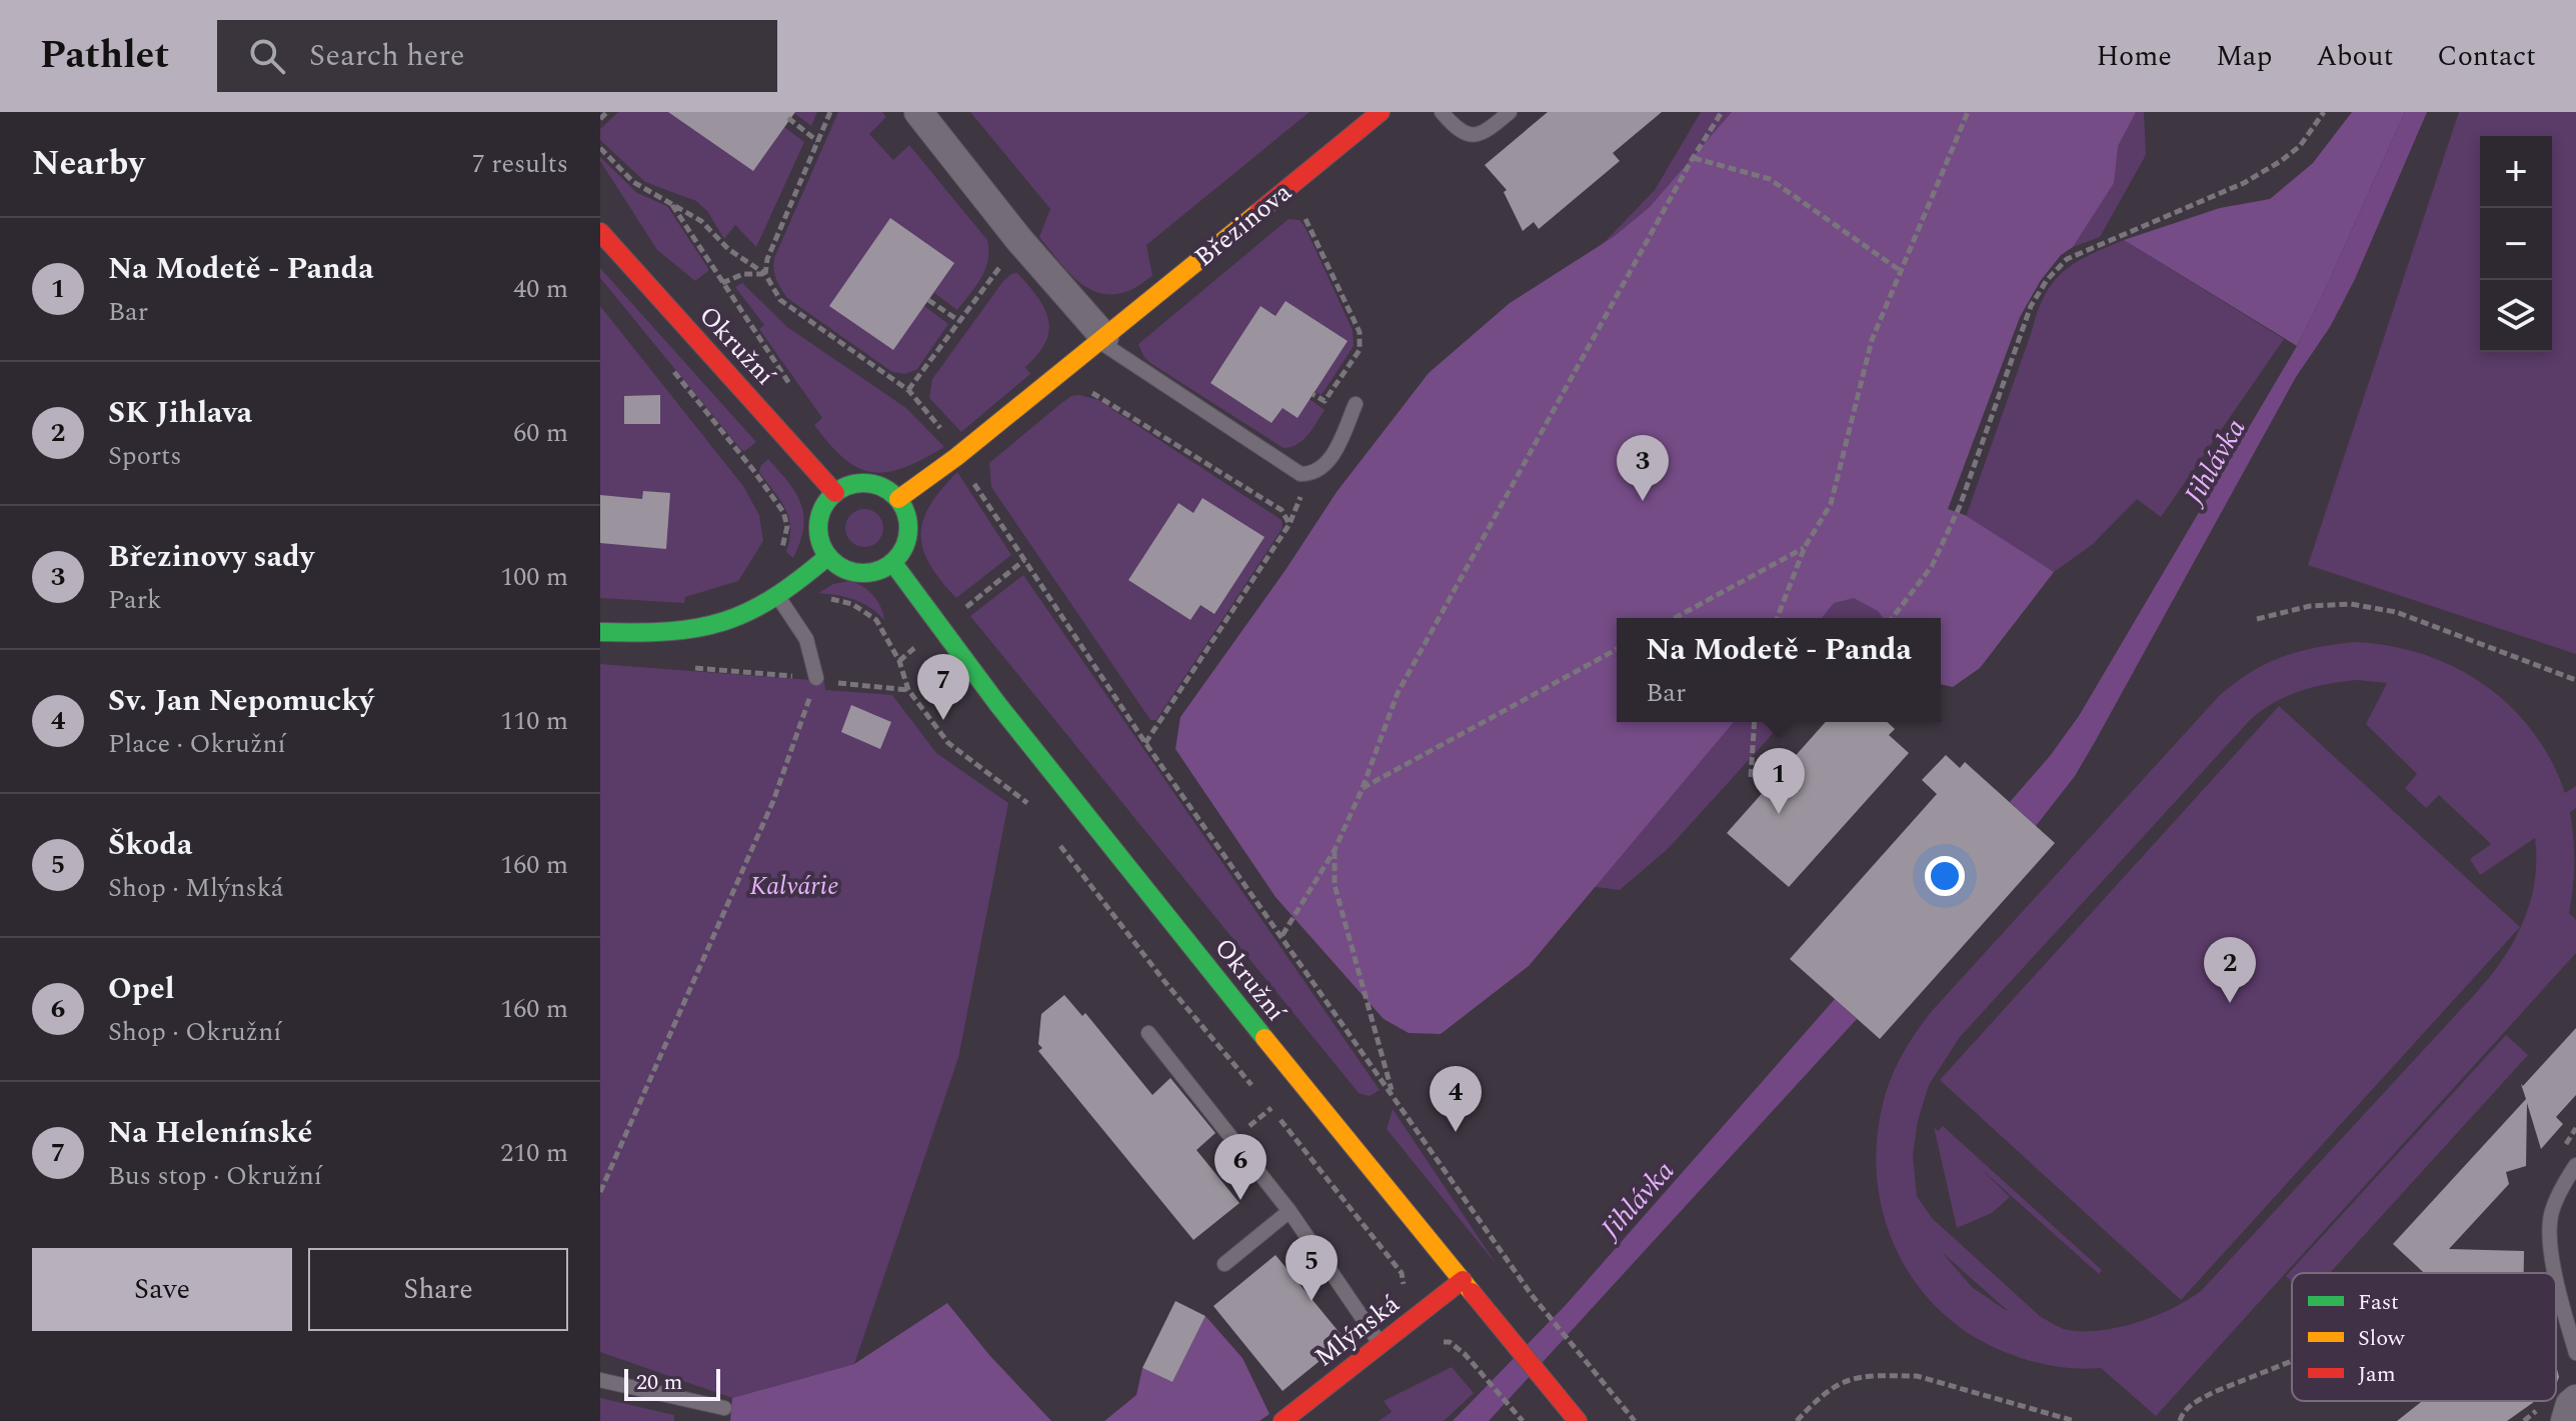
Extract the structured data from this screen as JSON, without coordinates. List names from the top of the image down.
{
  "streets": {
    "street": ["Březinova", "Okružní", "Mlýnská"]
  },
  "crossings": [
    ["Březinova", "Okružní"],
    ["Okružní", "Mlýnská"]
  ],
  "water": ["Jihlávka"],
  "parks": ["Kalvárie"],
  "legend": ["Fast", "Slow", "Jam"],
  "scale_bar": "20 m",
  "page": {
    "header": "Pathlet",
    "search": "Search here",
    "nav": [
      "Home",
      "Map",
      "About",
      "Contact"
    ],
    "heading": ["Nearby", "7 results"],
    "map_buttons": ["+", "−"],
    "list": [
      {
        "mark": "1",
        "name": "Na Modetě - Panda",
        "note": "Bar",
        "value": "40 m"
      },
      {
        "mark": "2",
        "name": "SK Jihlava",
        "note": "Sports",
        "value": "60 m"
      },
      {
        "mark": "3",
        "name": "Březinovy sady",
        "note": "Park",
        "value": "100 m"
      },
      {
        "mark": "4",
        "name": "Sv. Jan Nepomucký",
        "note": "Place · Okružní",
        "value": "110 m"
      },
      {
        "mark": "5",
        "name": "Škoda",
        "note": "Shop · Mlýnská",
        "value": "160 m"
      },
      {
        "mark": "6",
        "name": "Opel",
        "note": "Shop · Okružní",
        "value": "160 m"
      },
      {
        "mark": "7",
        "name": "Na Helenínské",
        "note": "Bus stop · Okružní",
        "value": "210 m"
      }
    ],
    "pins": [
      "3",
      "7",
      "1",
      "2",
      "4",
      "6",
      "5"
    ],
    "popup": ["Na Modetě - Panda", "Bar"],
    "buttons": ["Save", "Share"],
    "scale": "20 m"
  }
}
